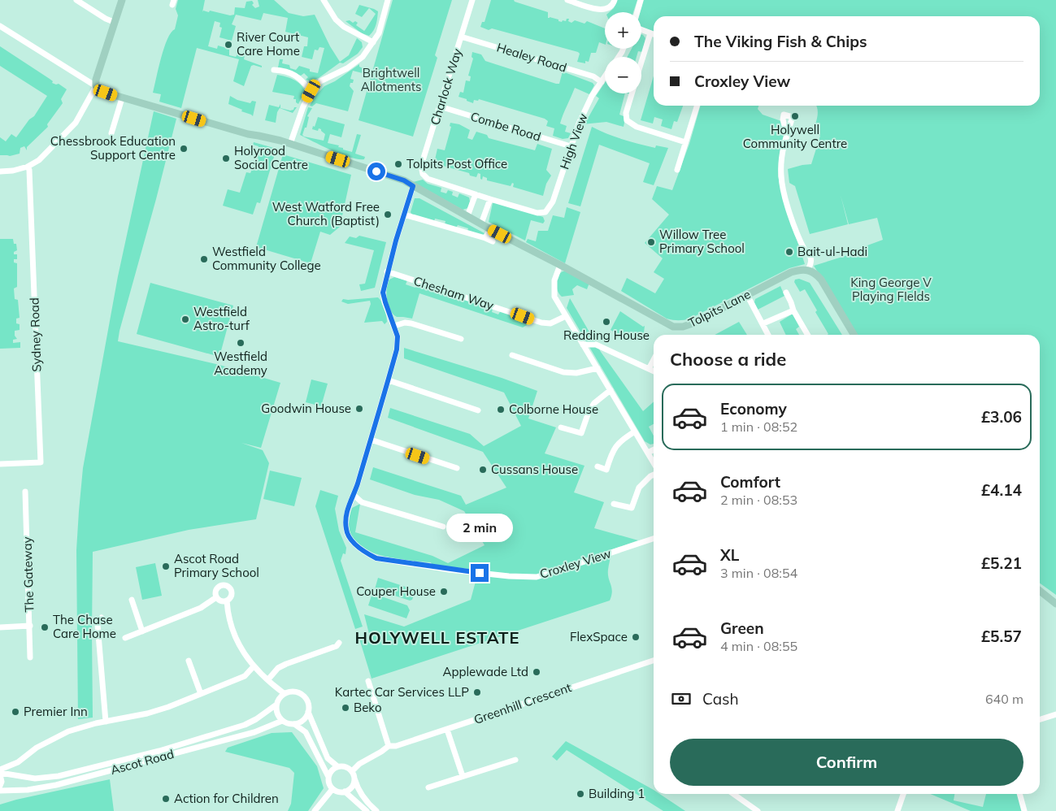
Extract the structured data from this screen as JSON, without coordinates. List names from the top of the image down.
{
  "streets": {
    "main road": ["Tolpits Lane"],
    "street": [
      "Healey Road",
      "Charlock Way",
      "Combe Road",
      "High View",
      "Chesham Way",
      "Sydney Road",
      "Croxley View",
      "The Gateway",
      "Greenhill Crescent",
      "Ascot Road"
    ]
  },
  "crossings": [
    ["Healey Road", "Charlock Way"],
    ["Healey Road", "High View"],
    ["Charlock Way", "Combe Road"],
    ["Combe Road", "High View"],
    ["Chesham Way", "Croxley View"],
    ["Tolpits Lane", "Croxley View"]
  ],
  "districts": ["HOLYWELL ESTATE"],
  "parks": ["Brightwell Allotments", "King George V Playing FIelds"],
  "places": [
    "River Court Care Home",
    "Holywell Community Centre",
    "Chessbrook Education Support Centre",
    "Holyrood Social Centre",
    "Tolpits Post Office",
    "West Watford Free Church (Baptist)",
    "Willow Tree Primary School",
    "Bait-ul-Hadi",
    "Westfield Community College",
    "Westfield Astro-turf",
    "Redding House",
    "Westfield Academy",
    "Goodwin House",
    "Colborne House",
    "Cussans House",
    "Ascot Road Primary School",
    "Couper House",
    "The Chase Care Home",
    "FlexSpace",
    "Applewade Ltd",
    "Kartec Car Services LLP",
    "Beko",
    "Premier Inn",
    "Building 1",
    "Action for Children"
  ],
  "page": {
    "map_buttons": ["+", "−"],
    "banner": ["The Viking Fish & Chips", "Croxley View"],
    "heading": "Choose a ride",
    "list": [
      {
        "name": "Economy",
        "note": "1 min · 08:52",
        "value": "£3.06"
      },
      {
        "name": "Comfort",
        "note": "2 min · 08:53",
        "value": "£4.14"
      },
      {
        "name": "XL",
        "note": "3 min · 08:54",
        "value": "£5.21"
      },
      {
        "name": "Green",
        "note": "4 min · 08:55",
        "value": "£5.57"
      }
    ],
    "bubble": "2 min",
    "pay": ["Cash", "640 m"],
    "buttons": "Confirm"
  }
}
